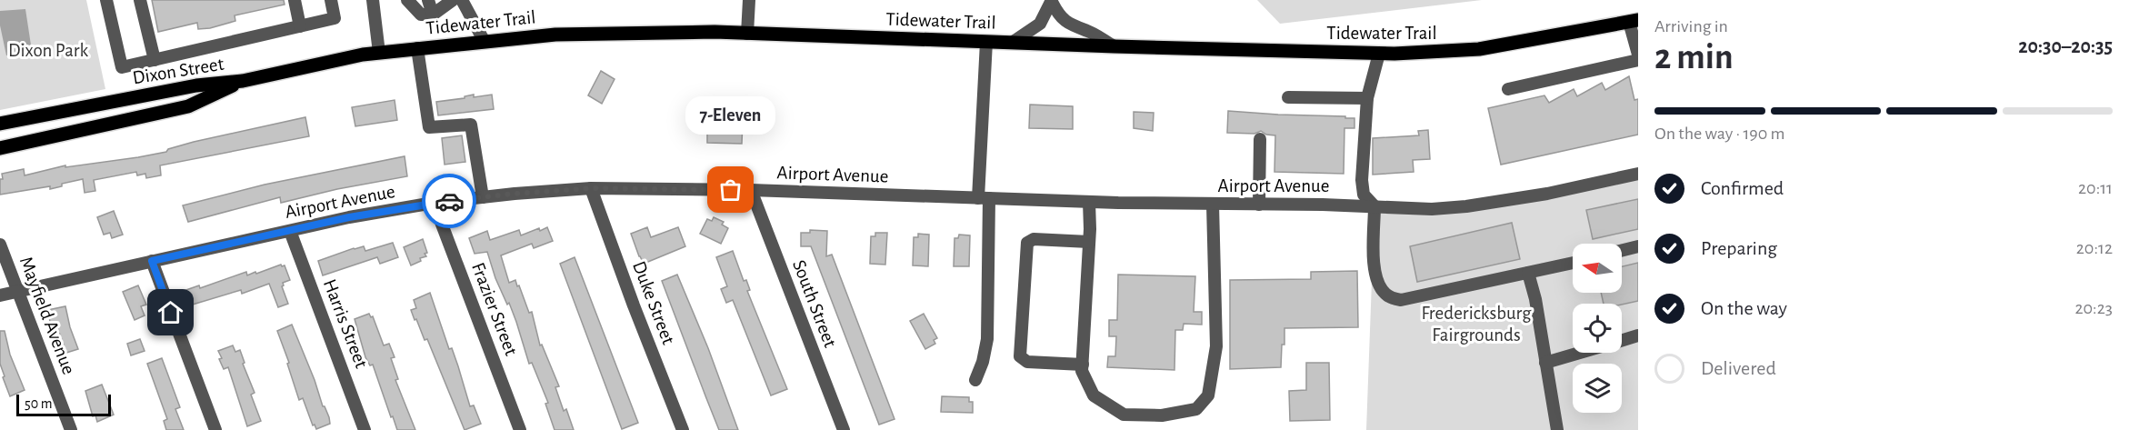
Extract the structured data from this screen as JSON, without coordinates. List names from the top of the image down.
{
  "streets": {
    "main road": ["Tidewater Trail", "Dixon Street"],
    "street": [
      "Airport Avenue",
      "Duke Street",
      "South Street",
      "Frazier Street",
      "Mayfield Avenue",
      "Harris Street"
    ]
  },
  "crossings": [
    ["Tidewater Trail", "Dixon Street"],
    ["Airport Avenue", "Duke Street"],
    ["Airport Avenue", "South Street"],
    ["Airport Avenue", "Frazier Street"],
    ["Airport Avenue", "Mayfield Avenue"],
    ["Airport Avenue", "Harris Street"]
  ],
  "parks": ["Dixon Park", "Fredericksburg Fairgrounds"],
  "places": ["7-Eleven"],
  "scale_bar": "50 m",
  "north": "left",
  "page": {
    "heading": ["2 min", "Arriving in", "20:30–20:35"],
    "bar": "On the way · 190 m",
    "bubble": "7-Eleven",
    "list": [
      ["Confirmed", "20:11"],
      ["Preparing", "20:12"],
      ["On the way", "20:23"],
      "Delivered"
    ],
    "scale": "50 m"
  }
}
